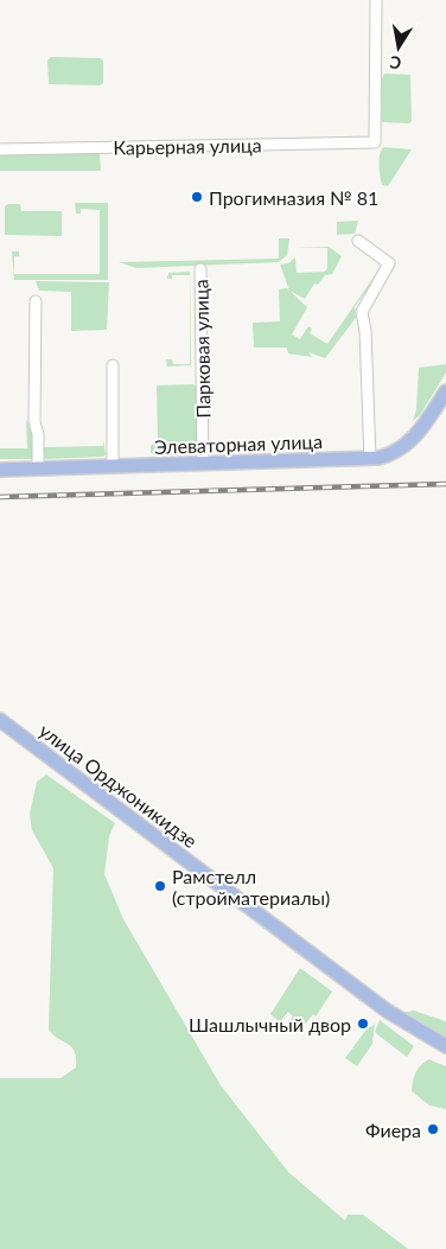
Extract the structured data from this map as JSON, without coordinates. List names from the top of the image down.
{
  "streets": {
    "main road": ["Элеваторная улица", "улица Орджоникидзе"],
    "street": ["Карьерная улица", "Парковая улица"]
  },
  "crossings": [
    ["Парковая улица", "Элеваторная улица"]
  ],
  "places": [
    "Прогимназия № 81",
    "Рамстелл (стройматериалы)",
    "Шашлычный двор",
    "Фиера"
  ],
  "north": "bottom"
}
